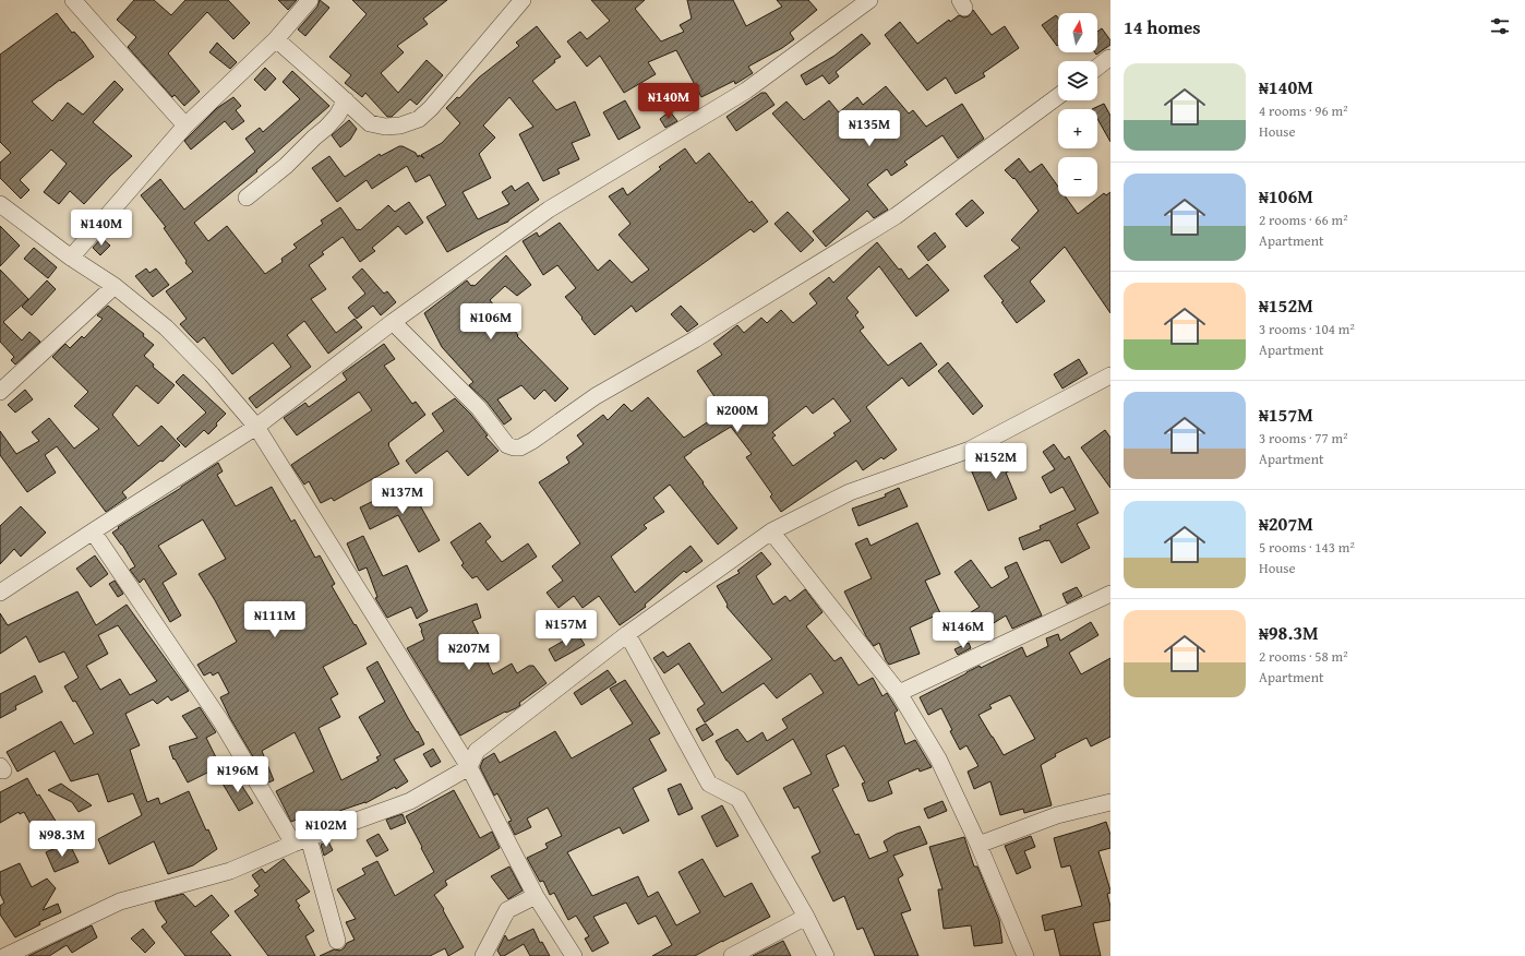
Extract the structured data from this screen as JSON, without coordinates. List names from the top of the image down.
{
  "north": "top",
  "page": {
    "heading": "14 homes",
    "map_buttons": ["+", "−"],
    "list": [
      {
        "name": "₦140M",
        "note": "4 rooms · 96 m² · House"
      },
      {
        "name": "₦106M",
        "note": "2 rooms · 66 m² · Apartment"
      },
      {
        "name": "₦152M",
        "note": "3 rooms · 104 m² · Apartment"
      },
      {
        "name": "₦157M",
        "note": "3 rooms · 77 m² · Apartment"
      },
      {
        "name": "₦207M",
        "note": "5 rooms · 143 m² · House"
      },
      {
        "name": "₦98.3M",
        "note": "2 rooms · 58 m² · Apartment"
      }
    ],
    "price": [
      "₦140M",
      "₦135M",
      "₦140M",
      "₦106M",
      "₦200M",
      "₦152M",
      "₦137M",
      "₦111M",
      "₦157M",
      "₦146M",
      "₦207M",
      "₦196M",
      "₦102M",
      "₦98.3M"
    ]
  }
}
